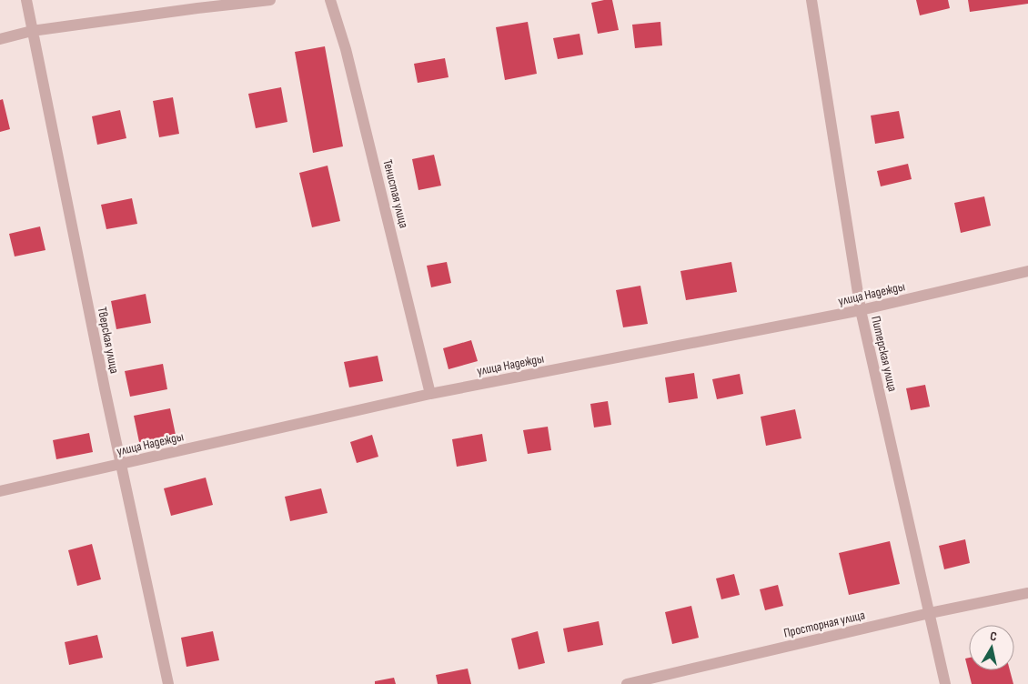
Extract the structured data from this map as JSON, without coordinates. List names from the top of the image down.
{
  "streets": {
    "street": [
      "Тенистая улица",
      "улица Надежды",
      "Тверская улица",
      "Питерская улица",
      "Просторная улица"
    ]
  },
  "crossings": [
    ["Тенистая улица", "улица Надежды"],
    ["улица Надежды", "Тверская улица"],
    ["улица Надежды", "Питерская улица"],
    ["Питерская улица", "Просторная улица"]
  ],
  "north": "top"
}
